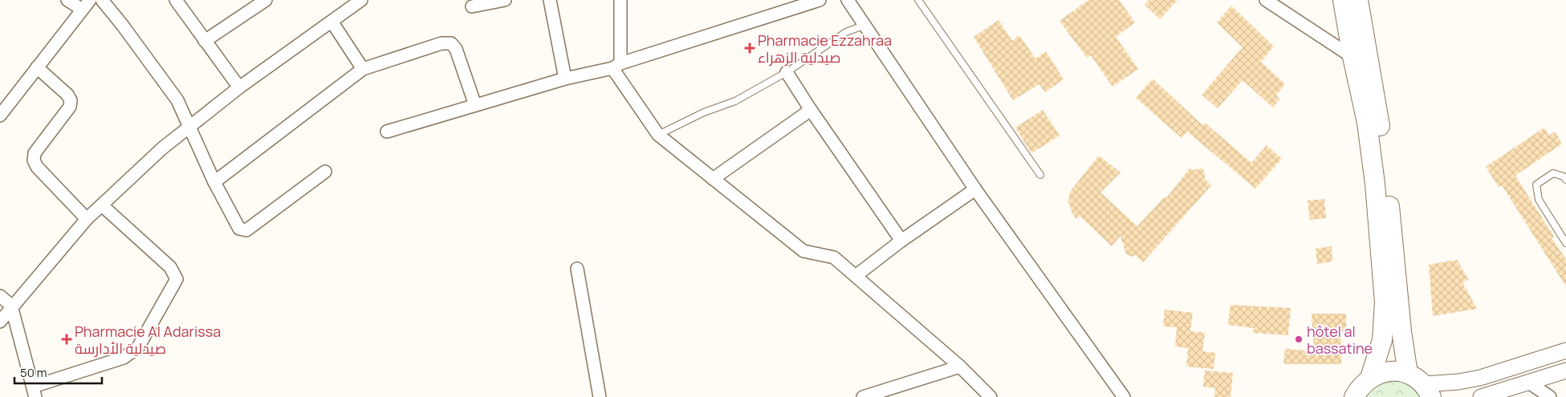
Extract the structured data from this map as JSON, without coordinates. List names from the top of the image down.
{
  "places": {
    "health": ["Pharmacie Ezzahraa صيدلية الزهراء", "Pharmacie Al Adarissa صيدلية الأدارسة"],
    "other": ["hôtel al bassatine"]
  },
  "scale_bar": "50 m"
}
